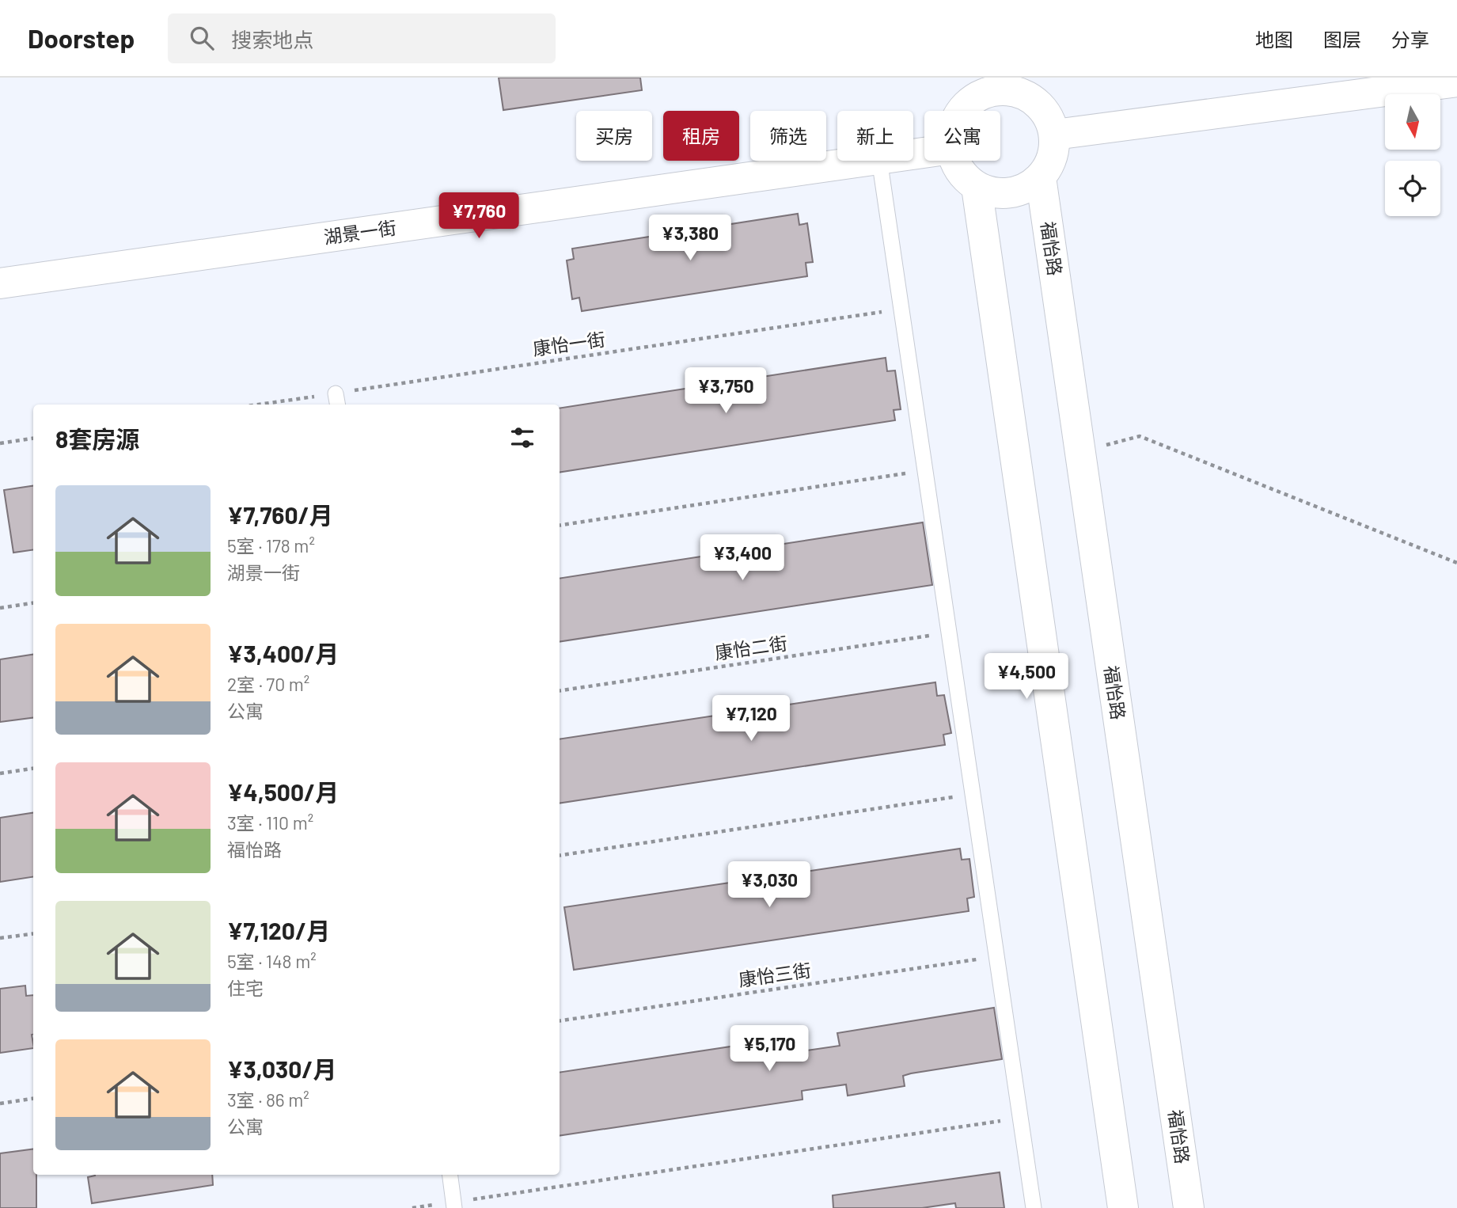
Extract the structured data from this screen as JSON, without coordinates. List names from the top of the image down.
{
  "streets": {
    "street": ["湖景一街", "福怡路"],
    "path": ["康怡一街", "康怡二街", "康怡三街"]
  },
  "north": "bottom",
  "page": {
    "header": "Doorstep",
    "search": "搜索地点",
    "nav": ["地图", "图层", "分享"],
    "chip": [
      "买房",
      "租房",
      "筛选",
      "新上",
      "公寓"
    ],
    "price": [
      "¥7,760",
      "¥3,380",
      "¥3,750",
      "¥3,400",
      "¥4,500",
      "¥7,120",
      "¥3,030",
      "¥5,170"
    ],
    "heading": "8套房源",
    "list": [
      {
        "name": "¥7,760/月",
        "note": "5室 · 178 m² · 湖景一街"
      },
      {
        "name": "¥3,400/月",
        "note": "2室 · 70 m² · 公寓"
      },
      {
        "name": "¥4,500/月",
        "note": "3室 · 110 m² · 福怡路"
      },
      {
        "name": "¥7,120/月",
        "note": "5室 · 148 m² · 住宅"
      },
      {
        "name": "¥3,030/月",
        "note": "3室 · 86 m² · 公寓"
      }
    ]
  }
}
